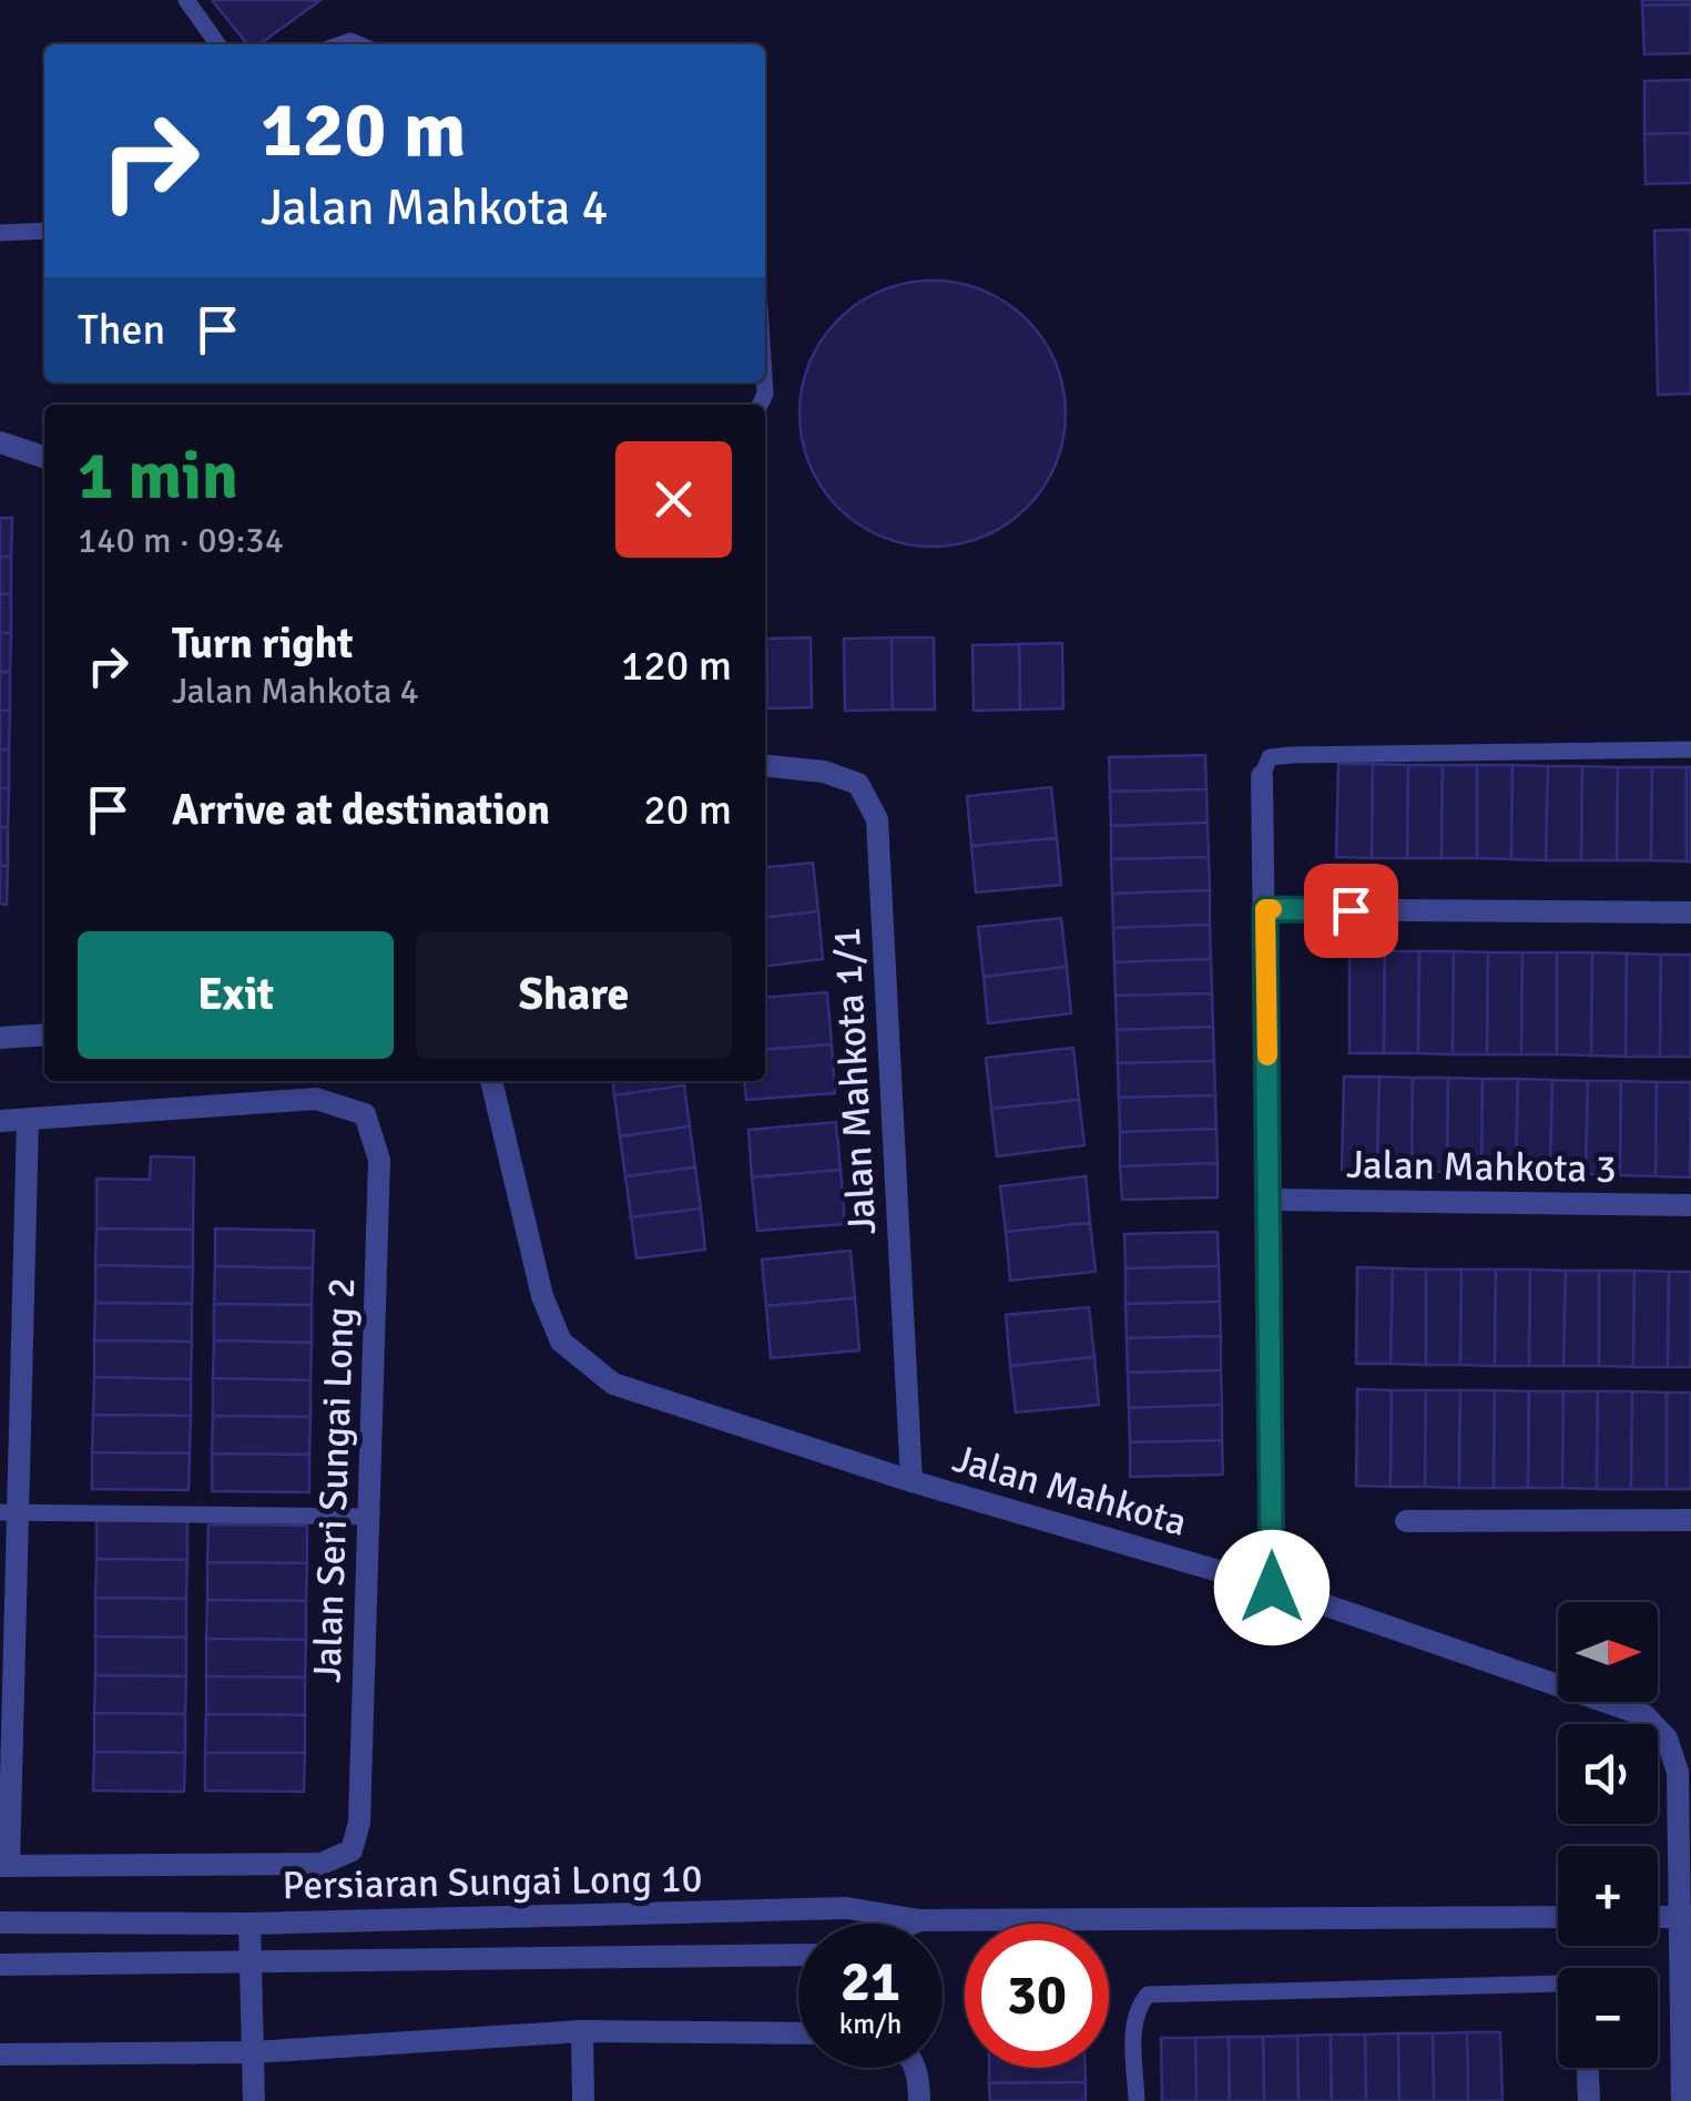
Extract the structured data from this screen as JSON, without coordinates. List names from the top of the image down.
{
  "streets": {
    "street": [
      "Jalan Mahkota 1/1",
      "Jalan Mahkota 3",
      "Jalan Seri Sungai Long 2",
      "Jalan Mahkota",
      "Persiaran Sungai Long 10"
    ]
  },
  "crossings": [
    ["Jalan Mahkota 1/1", "Jalan Mahkota"]
  ],
  "north": "right",
  "page": {
    "turn": ["120 m", "Jalan Mahkota 4"],
    "then": "Then",
    "heading": ["1 min", "140 m · 09:34"],
    "list": [
      {
        "name": "Turn right",
        "note": "Jalan Mahkota 4",
        "value": "120 m"
      },
      {
        "name": "Arrive at destination",
        "value": "20 m"
      }
    ],
    "buttons": ["Exit", "Share"],
    "map_buttons": ["+", "−"],
    "speed": "21 km/h",
    "limit": "30"
  }
}
